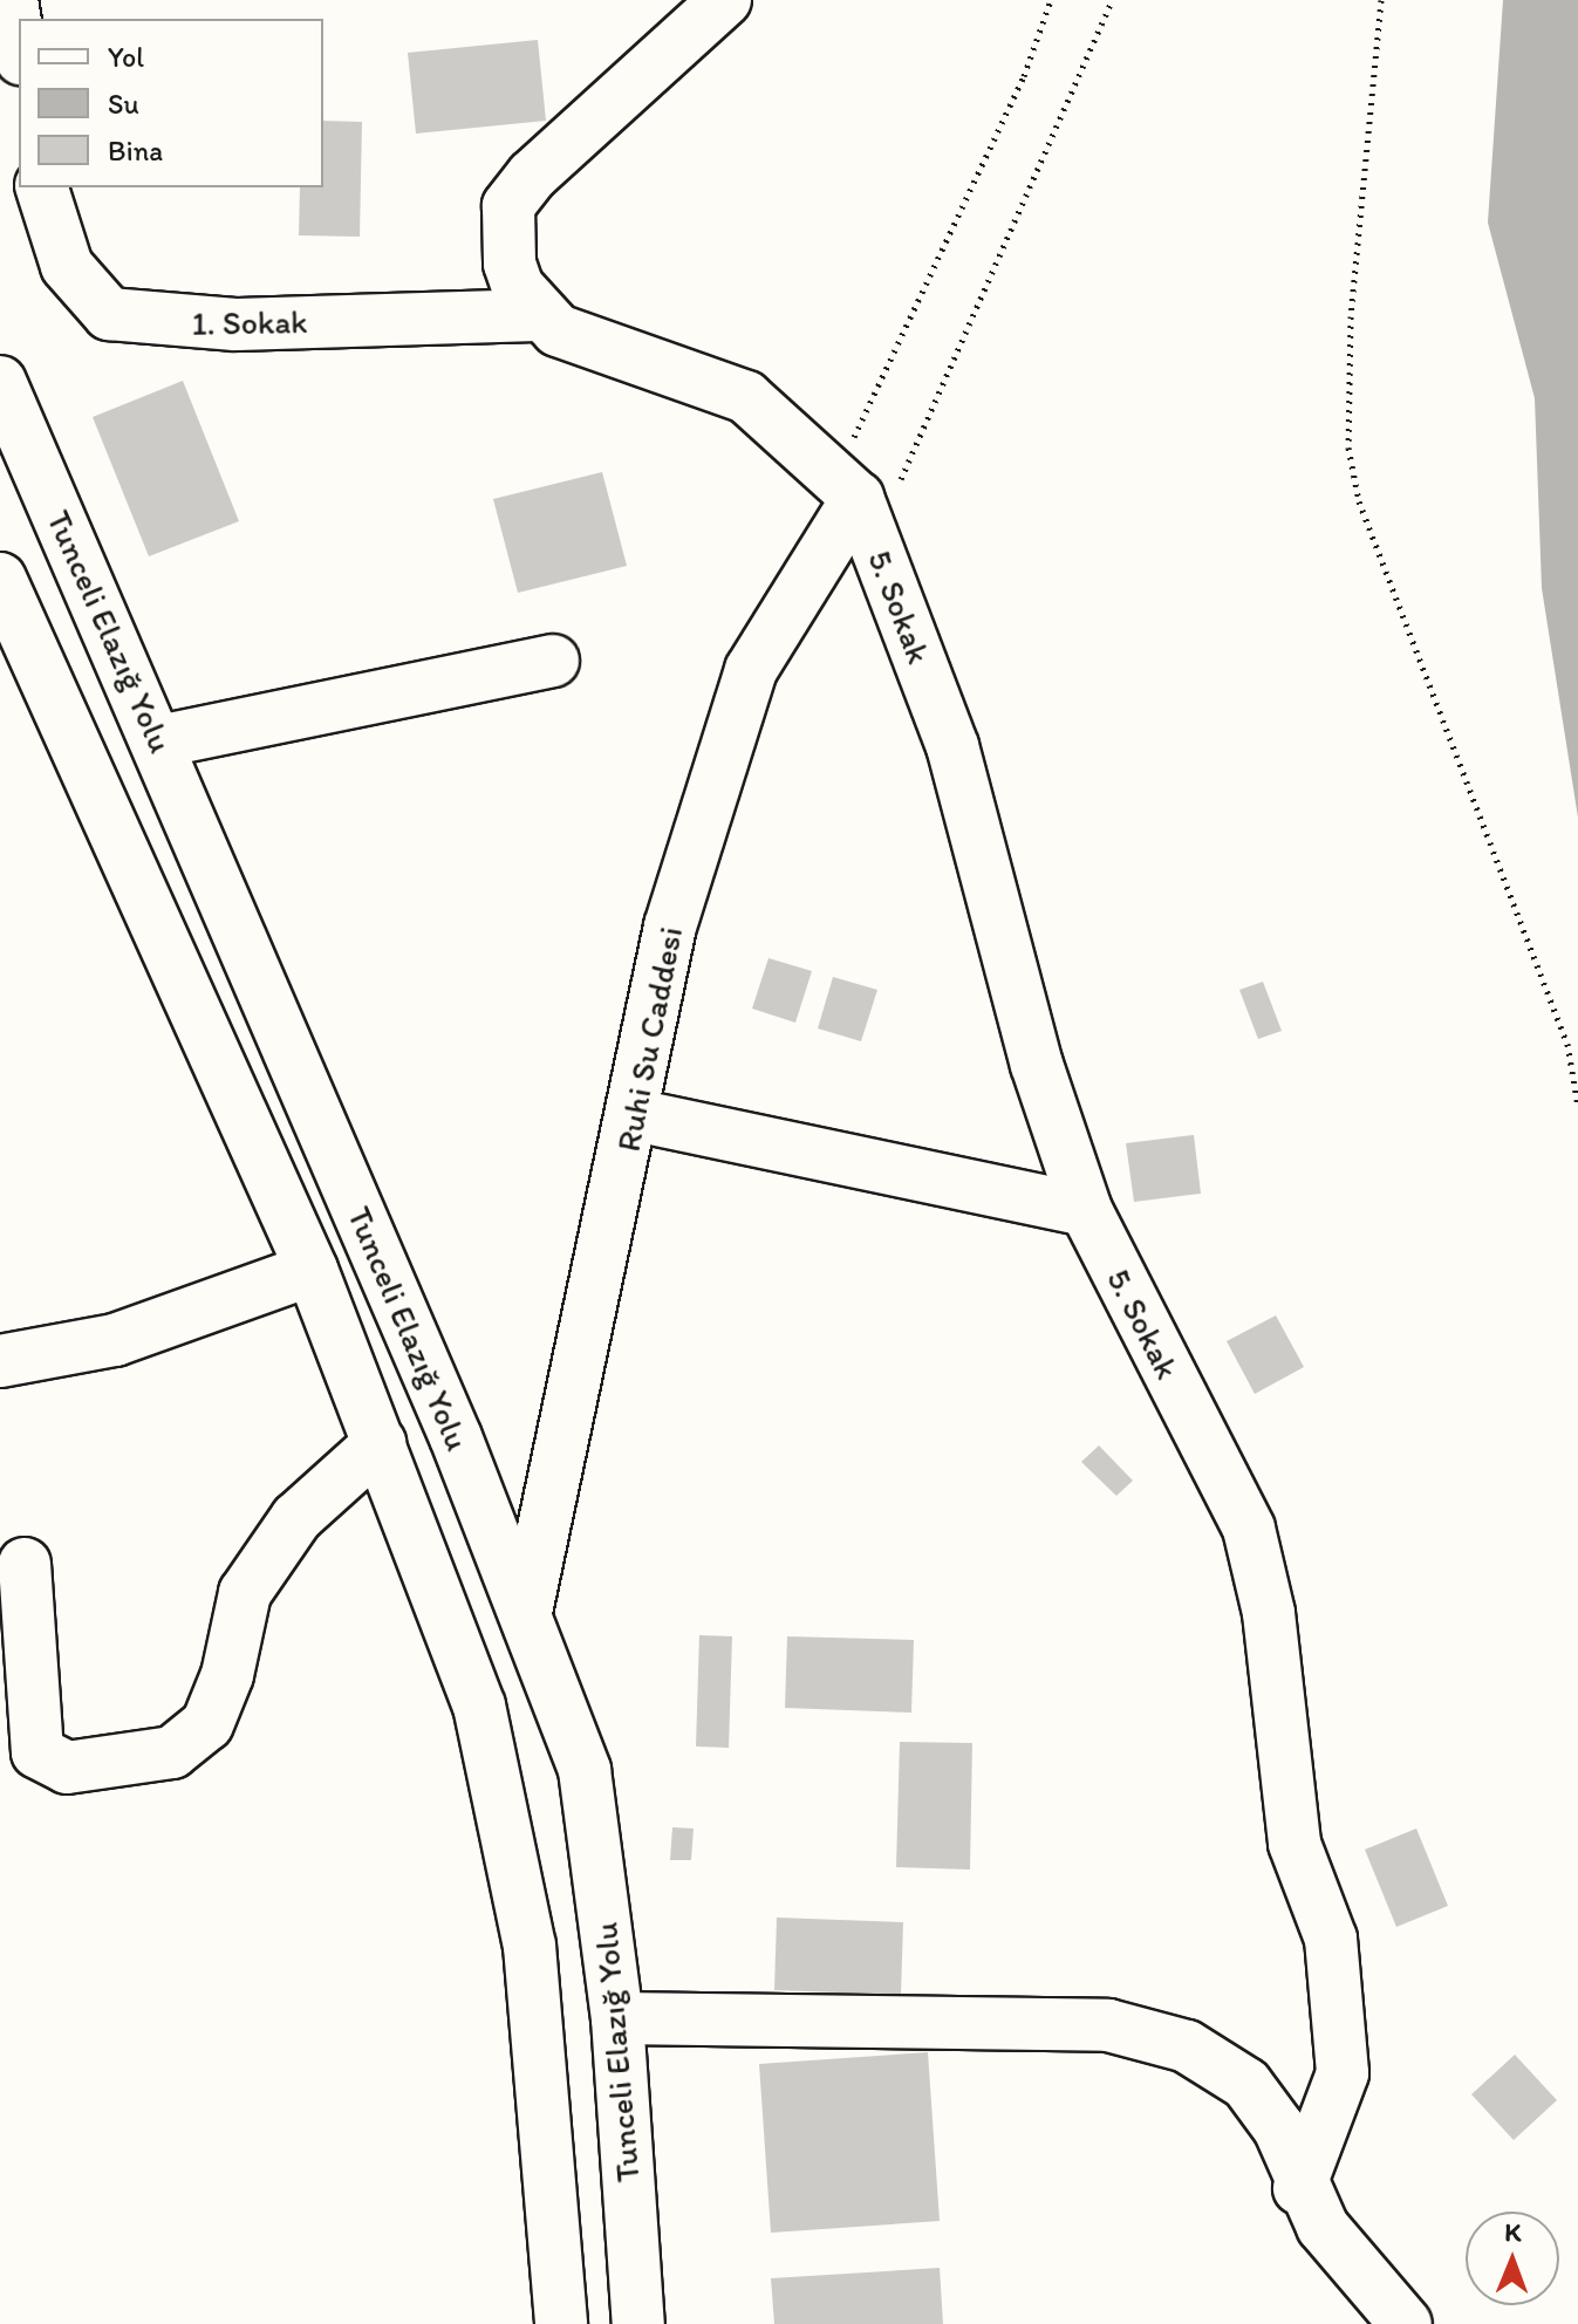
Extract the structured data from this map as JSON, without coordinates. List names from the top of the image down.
{
  "streets": {
    "street": [
      "1. Sokak",
      "5. Sokak",
      "Tunceli Elazığ Yolu",
      "Ruhi Su Caddesi"
    ]
  },
  "crossings": [
    ["5. Sokak", "Ruhi Su Caddesi"],
    ["Tunceli Elazığ Yolu", "Ruhi Su Caddesi"]
  ],
  "legend": ["Yol", "Su", "Bina"],
  "north": "top"
}
